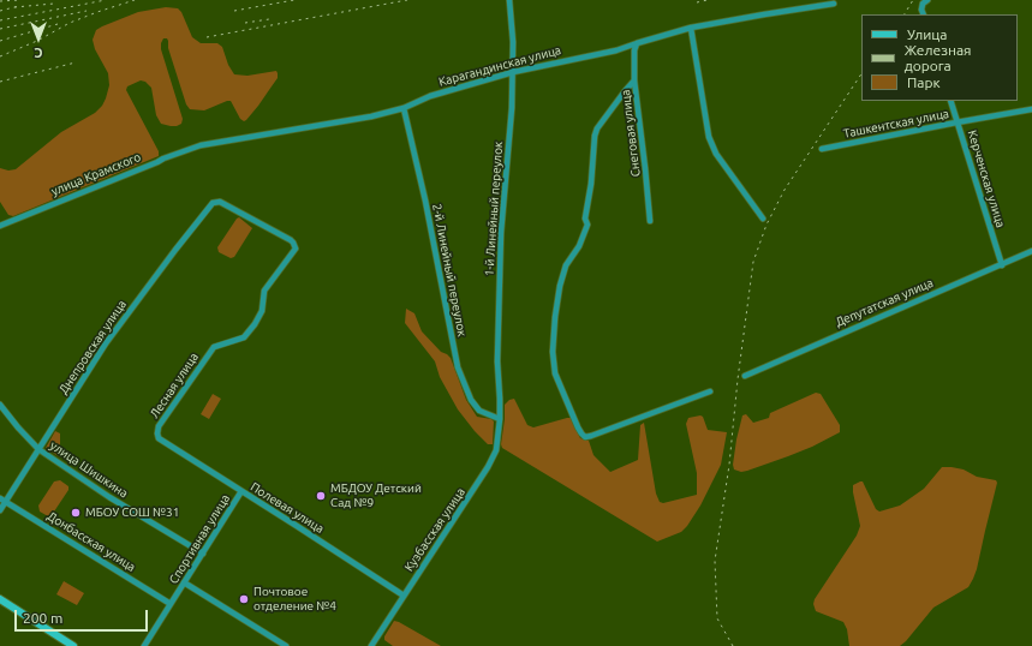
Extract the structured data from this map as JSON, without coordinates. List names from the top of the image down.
{
  "streets": {
    "street": [
      "Карагандинская улица",
      "Ташкентская улица",
      "Снеговая улица",
      "улица Крамского",
      "Керченская улица",
      "1-й Линейный переулок",
      "2-й Линейный переулок",
      "Депутатская улица",
      "Днепровская улица",
      "Лесная улица",
      "улица Шишкина",
      "Полевая улица",
      "Кузбасская улица",
      "Спортивная улица",
      "Донбасская улица"
    ]
  },
  "crossings": [
    ["Карагандинская улица", "Снеговая улица"],
    ["Карагандинская улица", "улица Крамского"],
    ["Карагандинская улица", "1-й Линейный переулок"],
    ["Карагандинская улица", "2-й Линейный переулок"],
    ["Ташкентская улица", "Керченская улица"],
    ["Керченская улица", "Депутатская улица"],
    ["1-й Линейный переулок", "2-й Линейный переулок"],
    ["1-й Линейный переулок", "Кузбасская улица"],
    ["2-й Линейный переулок", "Кузбасская улица"],
    ["Днепровская улица", "Лесная улица"],
    ["Днепровская улица", "улица Шишкина"],
    ["Днепровская улица", "Донбасская улица"],
    ["Лесная улица", "Полевая улица"],
    ["улица Шишкина", "Спортивная улица"],
    ["Полевая улица", "Кузбасская улица"],
    ["Полевая улица", "Спортивная улица"],
    ["Спортивная улица", "Донбасская улица"]
  ],
  "places": ["МБДОУ Детский Сад №9", "МБОУ СОШ №31", "Почтовое отделение №4"],
  "legend": ["Улица", "Железная дорога", "Парк"],
  "scale_bar": "200 m",
  "north": "bottom"
}
